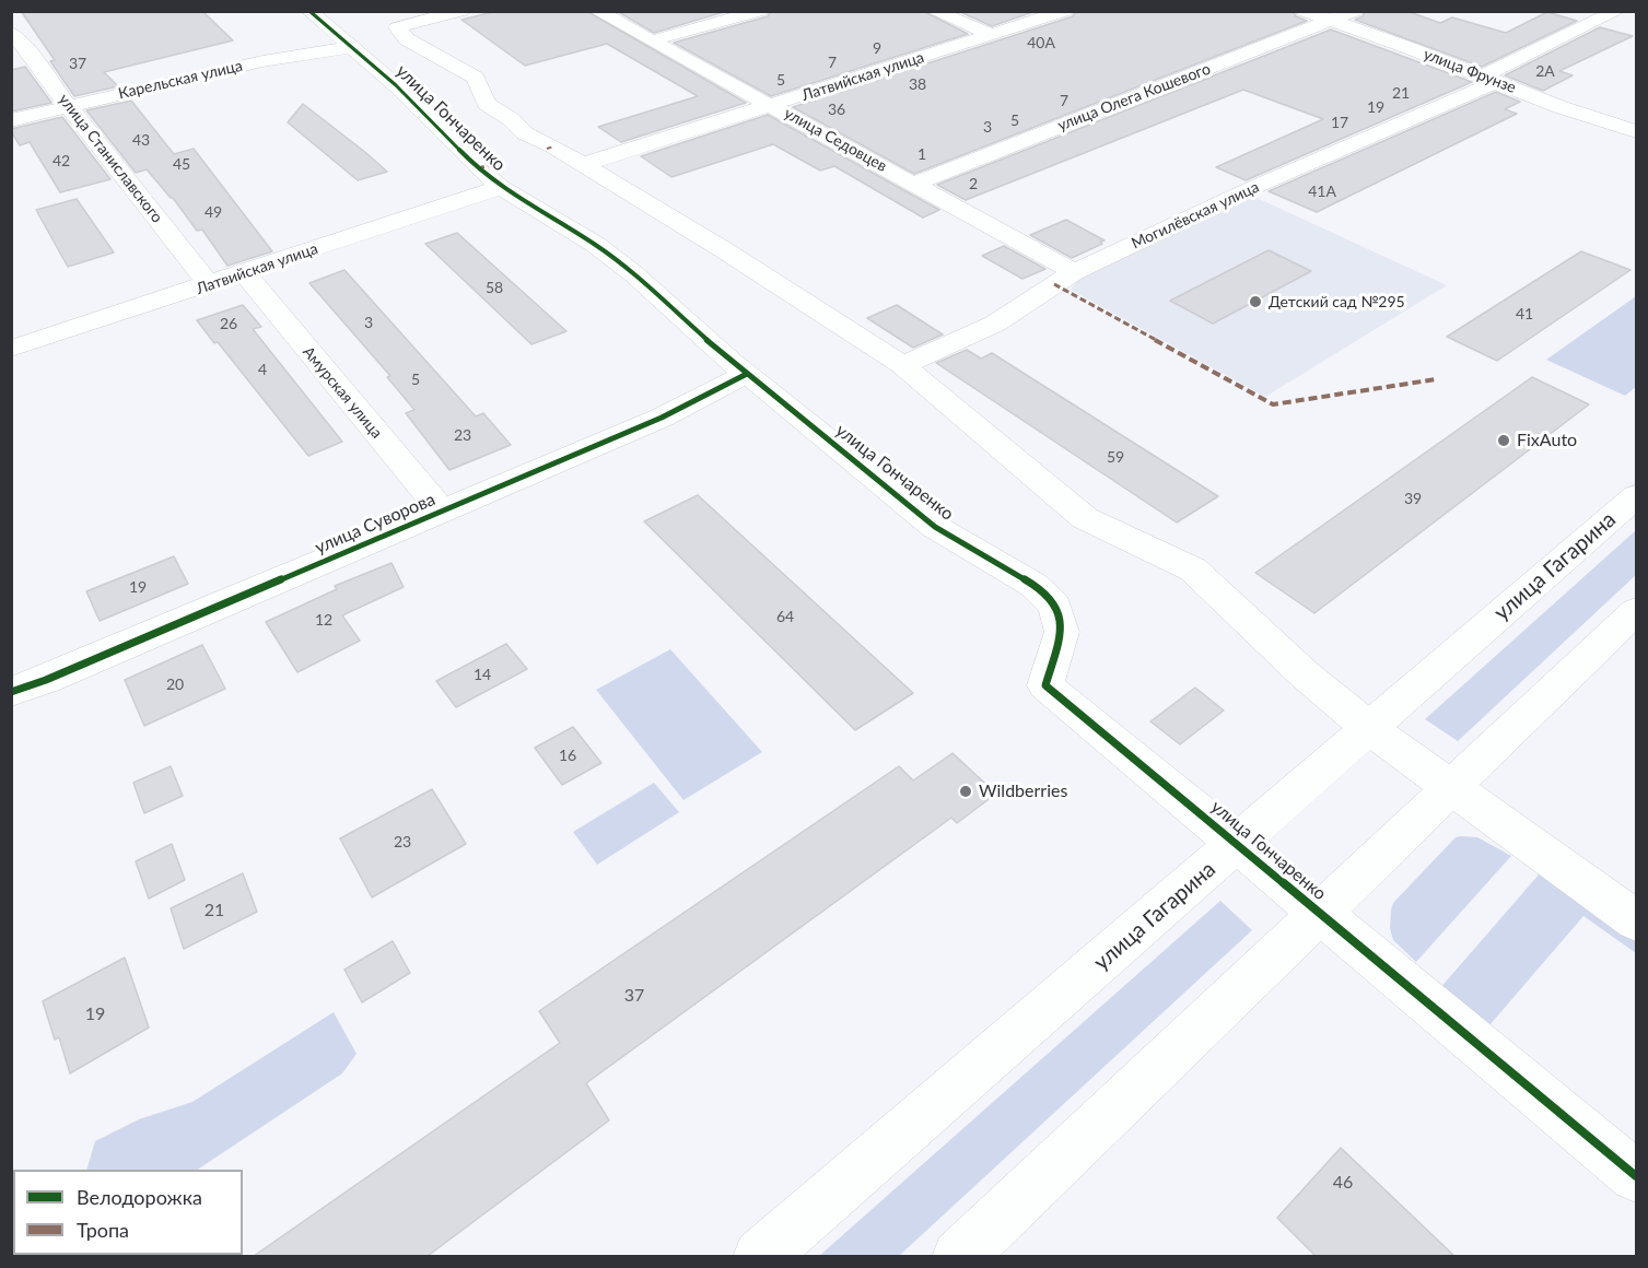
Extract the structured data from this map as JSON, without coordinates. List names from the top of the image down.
{
  "streets": {
    "street": [
      "улица Фрунзе",
      "Латвийская улица",
      "Карельская улица",
      "улица Олега Кошевого",
      "улица Гончаренко",
      "улица Седовцев",
      "улица Станиславского",
      "Могилёвская улица",
      "Амурская улица",
      "улица Суворова",
      "улица Гагарина"
    ]
  },
  "crossings": [
    ["улица Фрунзе", "улица Олега Кошевого"],
    ["улица Фрунзе", "Могилёвская улица"],
    ["Латвийская улица", "улица Гончаренко"],
    ["Латвийская улица", "улица Седовцев"],
    ["Латвийская улица", "улица Станиславского"],
    ["Латвийская улица", "Амурская улица"],
    ["Карельская улица", "улица Гончаренко"],
    ["Карельская улица", "улица Станиславского"],
    ["улица Олега Кошевого", "улица Седовцев"],
    ["улица Гончаренко", "Могилёвская улица"],
    ["улица Гончаренко", "улица Суворова"],
    ["улица Гончаренко", "улица Гагарина"],
    ["улица Седовцев", "Могилёвская улица"],
    ["Амурская улица", "улица Суворова"]
  ],
  "places": ["Детский сад №295", "FixAuto", "Wildberries"],
  "house_numbers": [
    "40А",
    "9",
    "7",
    "37",
    "2А",
    "5",
    "38",
    "21",
    "7",
    "19",
    "36",
    "5",
    "17",
    "3",
    "43",
    "1",
    "42",
    "45",
    "2",
    "41А",
    "49",
    "58",
    "41",
    "3",
    "26",
    "4",
    "5",
    "23",
    "59",
    "39",
    "19",
    "64",
    "12",
    "14",
    "20",
    "16",
    "23",
    "21",
    "37",
    "19",
    "46"
  ],
  "legend": ["Велодорожка", "Тропа"]
}
